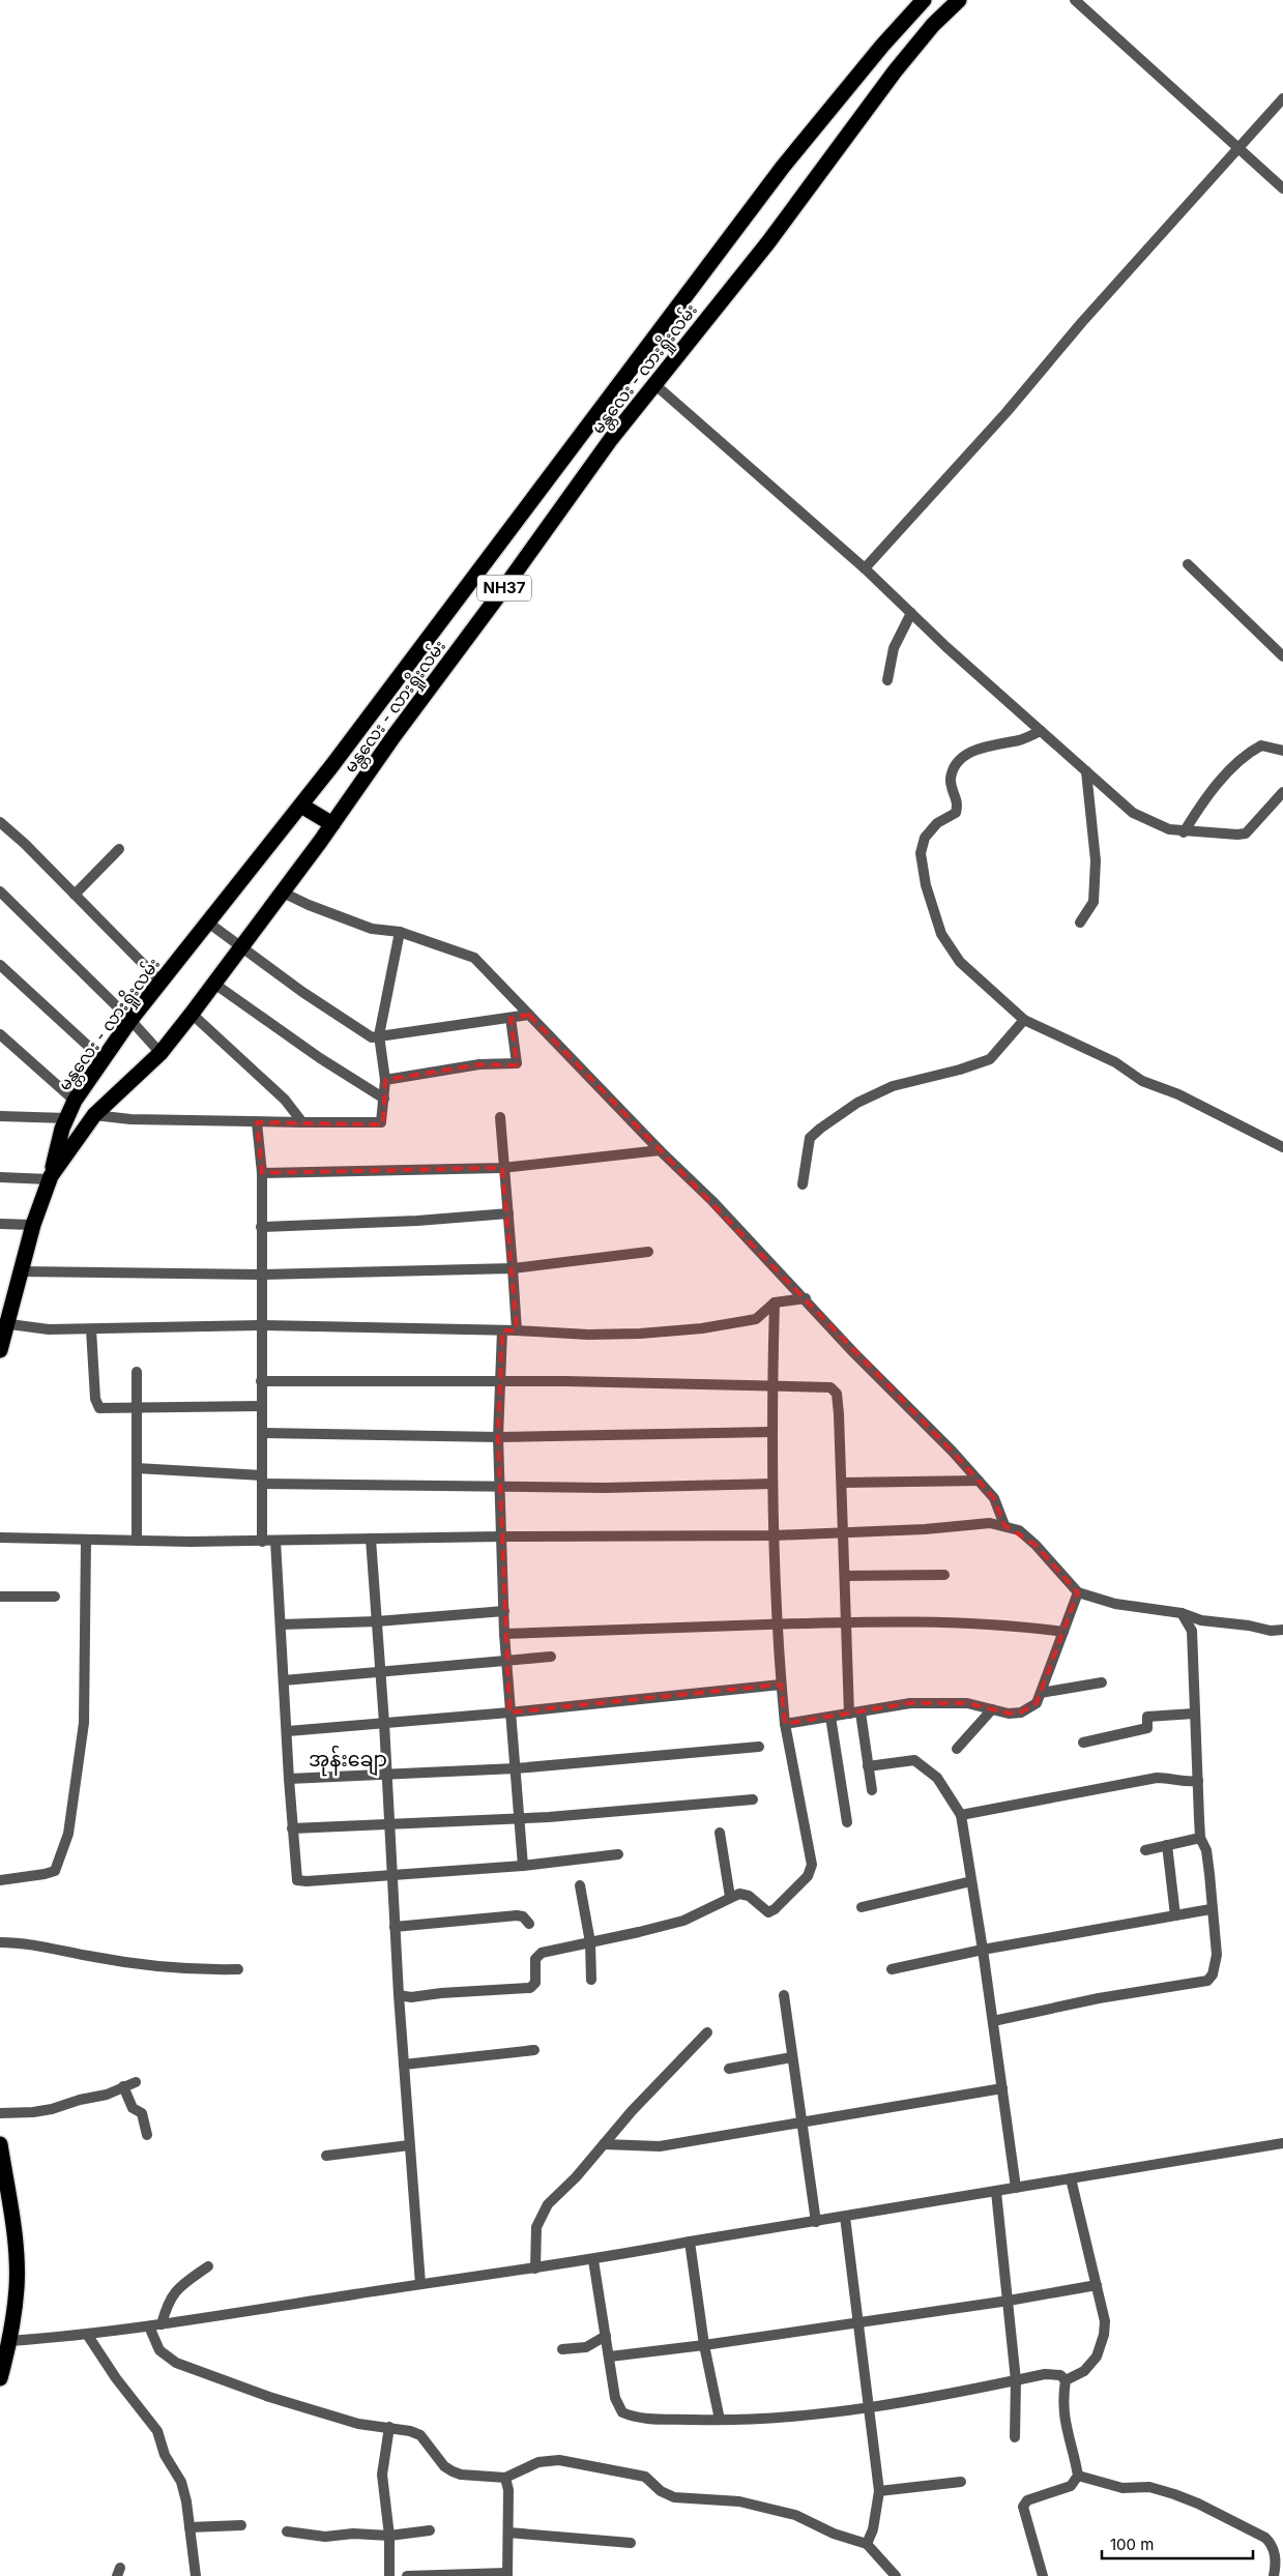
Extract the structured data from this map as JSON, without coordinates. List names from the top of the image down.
{
  "streets": {
    "highway": ["မန္တလေး - လားရှိုးလမ်း", "NH37"]
  },
  "crossings": [
    ["မန္တလေး - လားရှိုးလမ်း", "NH37"]
  ],
  "districts": ["အုန်းချော"],
  "scale_bar": "100 m"
}
